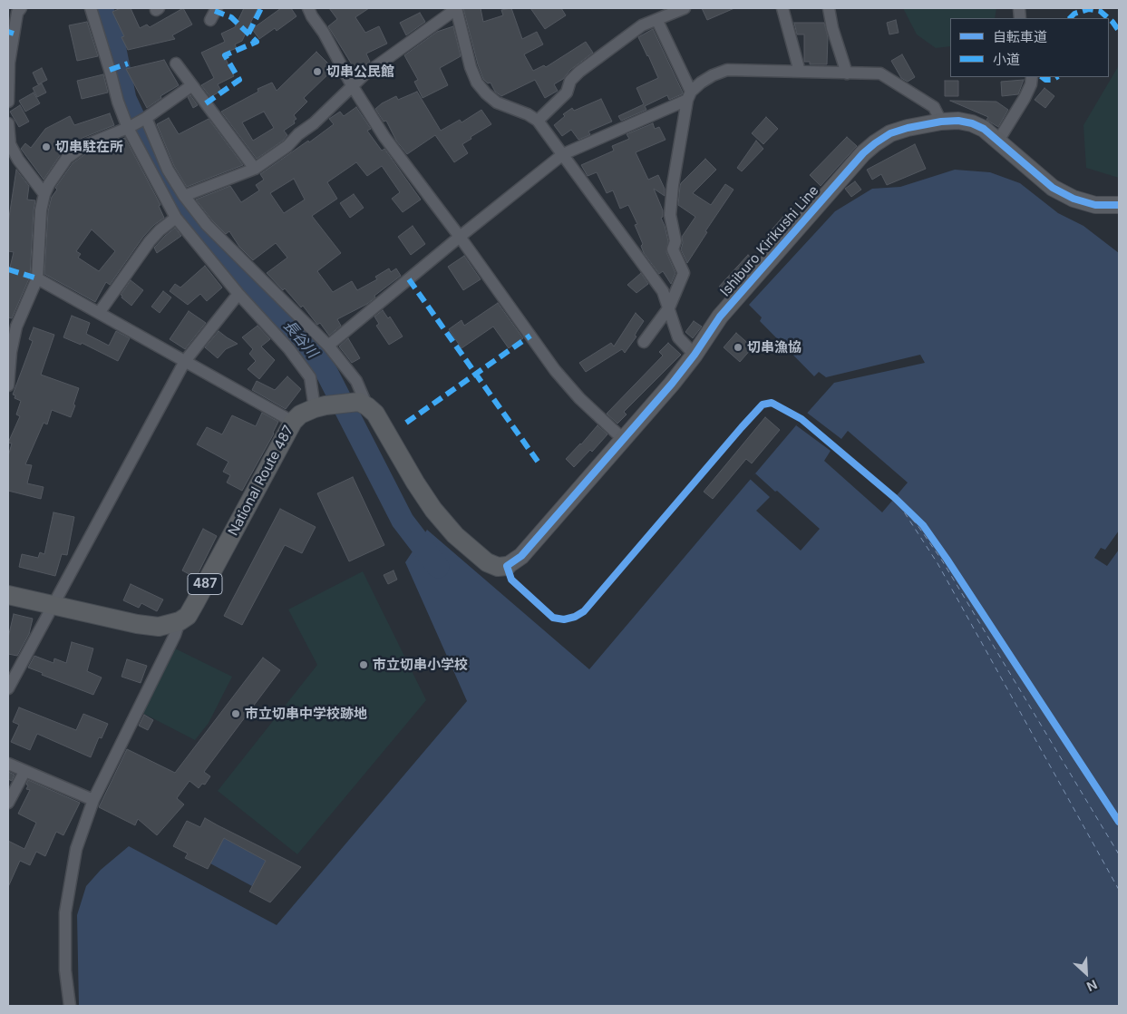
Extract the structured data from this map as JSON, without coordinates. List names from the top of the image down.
{
  "streets": {
    "highway": ["National Route 487", "487"],
    "main road": ["Ishiburo Kirikushi Line"]
  },
  "water": ["長谷川"],
  "places": [
    "切串公民館",
    "切串駐在所",
    "切串漁協",
    "市立切串小学校",
    "市立切串中学校跡地"
  ],
  "legend": ["自転車道", "小道"],
  "north": "bottom right"
}
